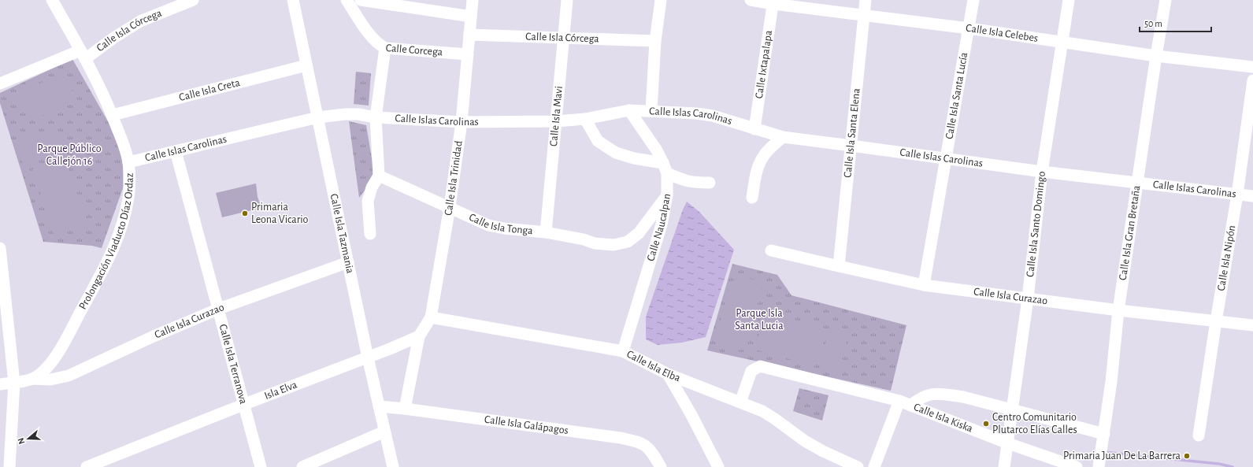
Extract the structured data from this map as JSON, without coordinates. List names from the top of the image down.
{
  "streets": {
    "street": [
      "Calle Isla Córcega",
      "Calle Isla Celebes",
      "Calle Corcega",
      "Calle Ixtapalapa",
      "Calle Isla Creta",
      "Calle Isla Santa Lucía",
      "Calle Isla Mavi",
      "Calle Islas Carolinas",
      "Calle Isla Santa Elena",
      "Calle Isla Trinidad",
      "Calle Isla Tonga",
      "Calle Isla Santo Domingo",
      "Calle Naucalpan",
      "Calle Isla Gran Bretaña",
      "Calle Isla Tazmania",
      "Prolongación Viaducto Díaz Ordaz",
      "Calle Isla Nipón",
      "Calle Isla Curazao",
      "Calle Isla Terranova",
      "Calle Isla Elba",
      "Isla Elva",
      "Calle Isla Kiska",
      "Calle Isla Galápagos"
    ]
  },
  "crossings": [
    ["Calle Isla Córcega", "Calle Isla Mavi"],
    ["Calle Isla Córcega", "Calle Isla Trinidad"],
    ["Calle Isla Córcega", "Prolongación Viaducto Díaz Ordaz"],
    ["Calle Isla Celebes", "Calle Ixtapalapa"],
    ["Calle Isla Celebes", "Calle Isla Santa Lucía"],
    ["Calle Isla Celebes", "Calle Isla Santa Elena"],
    ["Calle Isla Celebes", "Calle Isla Santo Domingo"],
    ["Calle Isla Celebes", "Calle Isla Gran Bretaña"],
    ["Calle Corcega", "Calle Isla Trinidad"],
    ["Calle Ixtapalapa", "Calle Islas Carolinas"],
    ["Calle Isla Creta", "Calle Isla Tazmania"],
    ["Calle Isla Creta", "Prolongación Viaducto Díaz Ordaz"],
    ["Calle Isla Santa Lucía", "Calle Islas Carolinas"],
    ["Calle Isla Santa Lucía", "Calle Isla Curazao"],
    ["Calle Isla Mavi", "Calle Islas Carolinas"],
    ["Calle Isla Mavi", "Calle Isla Tonga"],
    ["Calle Islas Carolinas", "Calle Isla Santa Elena"],
    ["Calle Islas Carolinas", "Calle Isla Trinidad"],
    ["Calle Islas Carolinas", "Calle Isla Santo Domingo"],
    ["Calle Islas Carolinas", "Calle Naucalpan"],
    ["Calle Islas Carolinas", "Calle Isla Gran Bretaña"],
    ["Calle Islas Carolinas", "Calle Isla Tazmania"],
    ["Calle Islas Carolinas", "Prolongación Viaducto Díaz Ordaz"],
    ["Calle Islas Carolinas", "Calle Isla Nipón"],
    ["Calle Islas Carolinas", "Calle Isla Terranova"],
    ["Calle Isla Santa Elena", "Calle Isla Curazao"],
    ["Calle Isla Trinidad", "Calle Isla Tonga"],
    ["Calle Isla Trinidad", "Calle Isla Elba"],
    ["Calle Isla Tonga", "Calle Naucalpan"],
    ["Calle Isla Santo Domingo", "Calle Isla Curazao"],
    ["Calle Isla Santo Domingo", "Calle Isla Kiska"],
    ["Calle Naucalpan", "Calle Isla Elba"],
    ["Calle Isla Gran Bretaña", "Calle Isla Curazao"],
    ["Calle Isla Tazmania", "Calle Isla Curazao"],
    ["Calle Isla Tazmania", "Isla Elva"],
    ["Calle Isla Tazmania", "Calle Isla Galápagos"],
    ["Prolongación Viaducto Díaz Ordaz", "Calle Isla Curazao"],
    ["Calle Isla Nipón", "Calle Isla Curazao"],
    ["Calle Isla Curazao", "Calle Isla Terranova"],
    ["Calle Isla Terranova", "Isla Elva"],
    ["Calle Isla Elba", "Calle Isla Kiska"]
  ],
  "parks": ["Parque Público Callejón 16", "Parque Isla Santa Lucia"],
  "places": ["Primaria Leona Vicario", "Centro Comunitario Plutarco Elías Calles", "Primaria Juan De La Barrera"],
  "scale_bar": "50 m",
  "north": "left"
}
